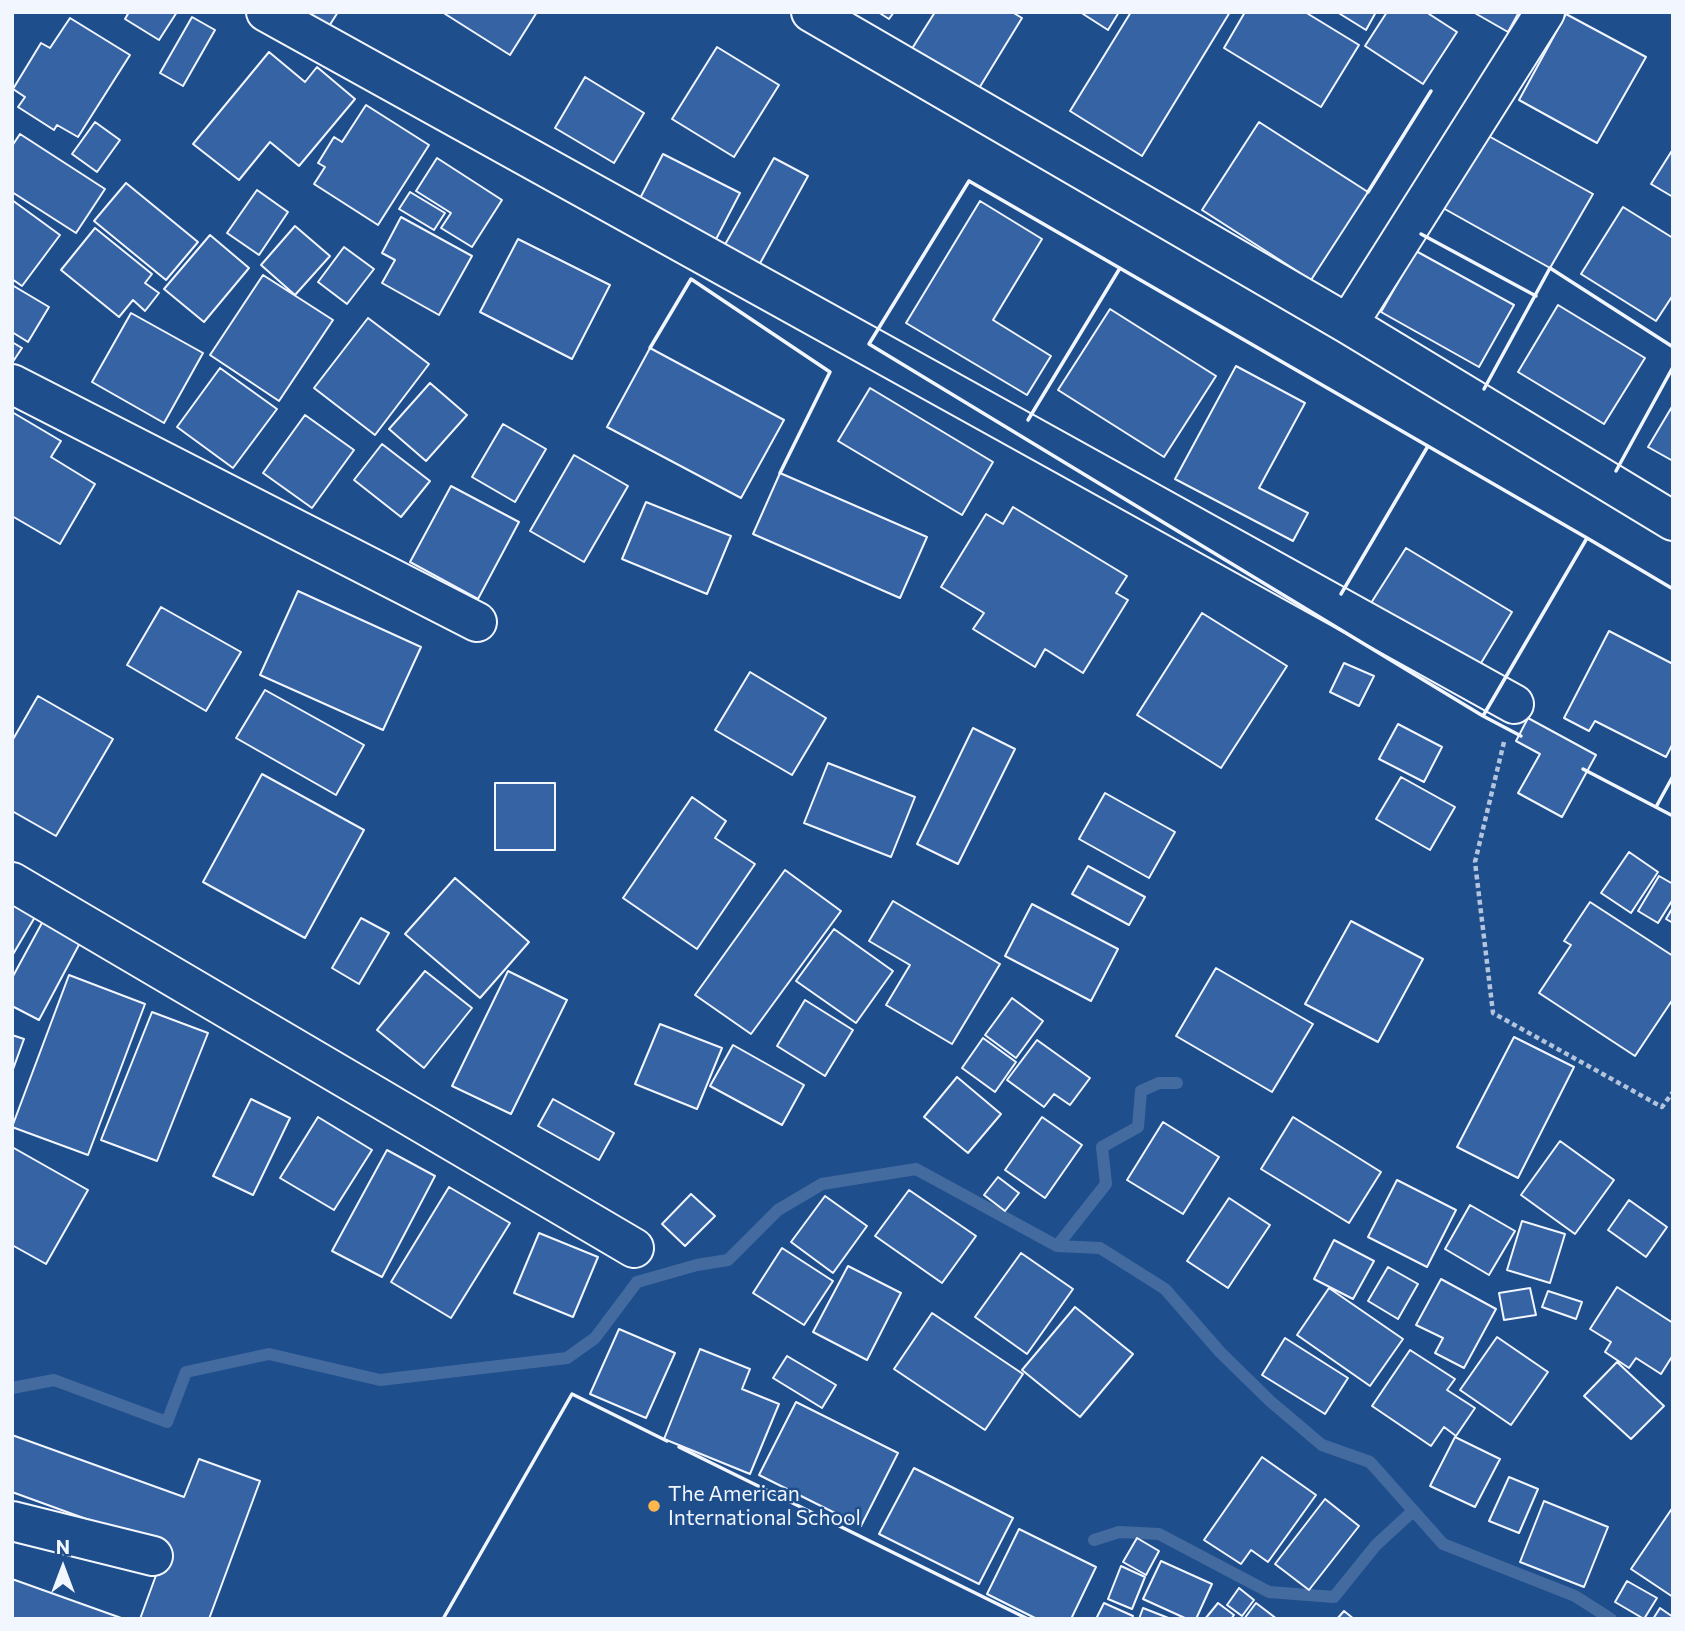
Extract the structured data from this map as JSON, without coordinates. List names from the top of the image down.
{
  "places": ["The American International School"],
  "north": "top"
}
